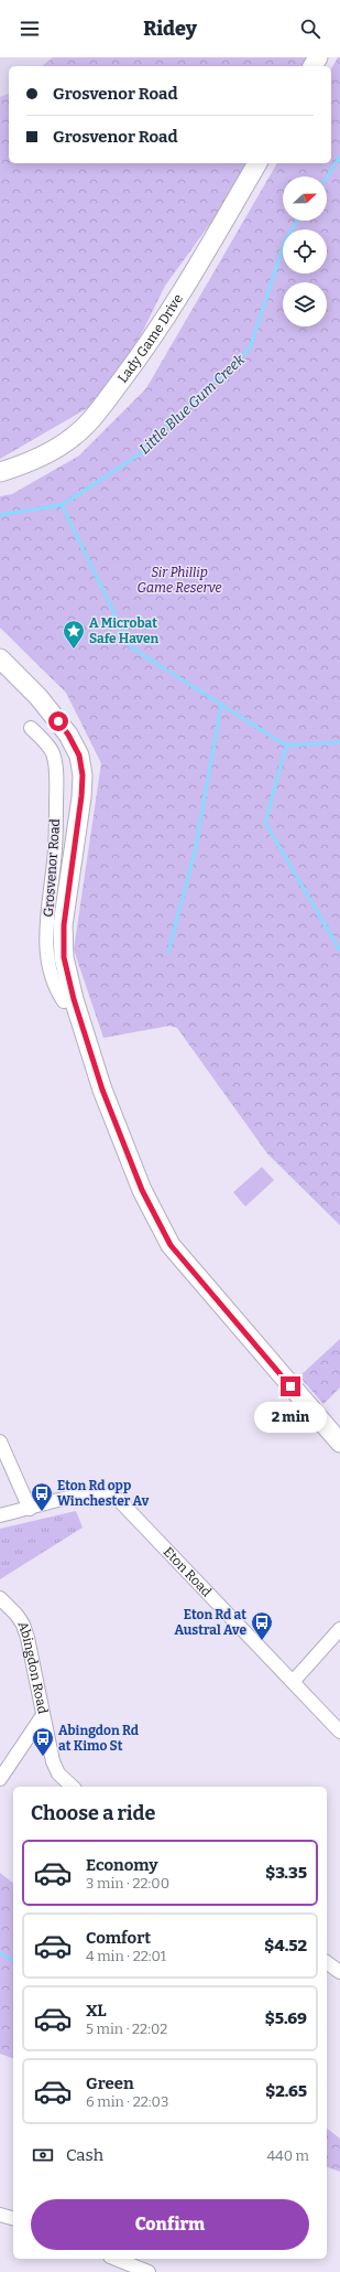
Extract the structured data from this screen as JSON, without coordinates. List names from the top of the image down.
{
  "streets": {
    "street": [
      "Lady Game Drive",
      "Grosvenor Road",
      "Eton Road",
      "Abingdon Road"
    ]
  },
  "water": ["Little Blue Gum Creek"],
  "parks": ["Sir Phillip Game Reserve"],
  "places": {
    "place": ["A Microbat Safe Haven"],
    "bus stop": ["Eton Rd opp Winchester Av", "Eton Rd at Austral Ave", "Abingdon Rd at Kimo St"]
  },
  "north": "right",
  "page": {
    "header": "Ridey",
    "banner": ["Grosvenor Road", "Grosvenor Road"],
    "bubble": "2 min",
    "heading": "Choose a ride",
    "list": [
      {
        "name": "Economy",
        "note": "3 min · 22:00",
        "value": "$3.35"
      },
      {
        "name": "Comfort",
        "note": "4 min · 22:01",
        "value": "$4.52"
      },
      {
        "name": "XL",
        "note": "5 min · 22:02",
        "value": "$5.69"
      },
      {
        "name": "Green",
        "note": "6 min · 22:03",
        "value": "$2.65"
      }
    ],
    "pay": ["Cash", "440 m"],
    "buttons": "Confirm"
  }
}
